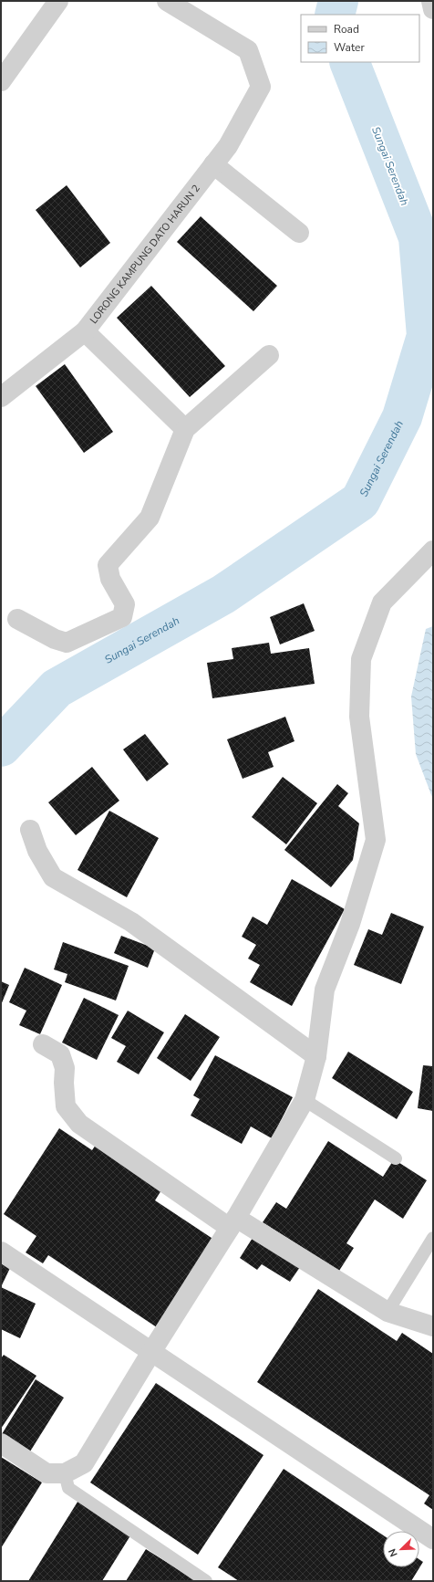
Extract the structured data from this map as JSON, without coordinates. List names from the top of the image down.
{
  "streets": {
    "street": ["LORONG KAMPUNG DATO HARUN 2"]
  },
  "water": ["Sungai Serendah"],
  "legend": ["Road", "Water"],
  "north": "bottom left"
}
